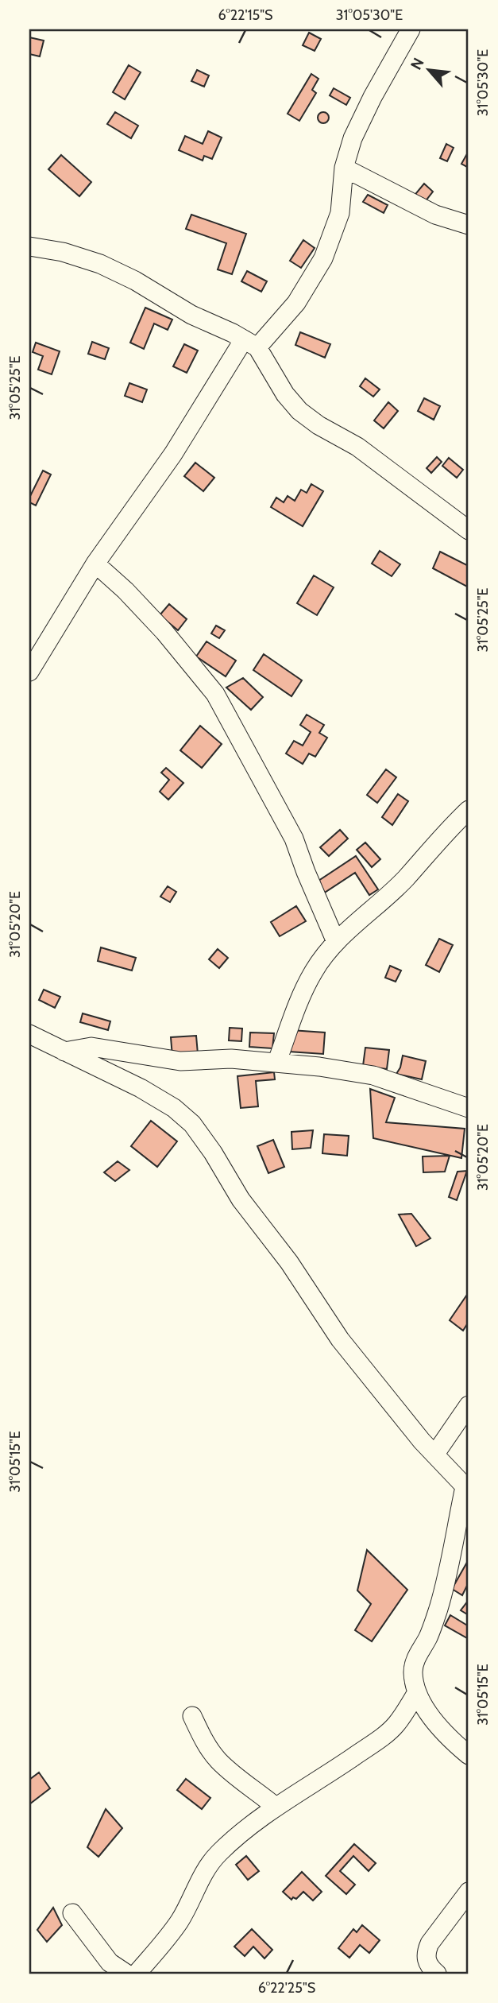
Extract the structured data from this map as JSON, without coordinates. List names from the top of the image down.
{
  "north": "top left",
  "coordinates": [
    "6°22'15\"S",
    "31°05'30\"E",
    "31°05'25\"E",
    "31°05'20\"E",
    "31°05'15\"E",
    "6°22'25\"S"
  ]
}
